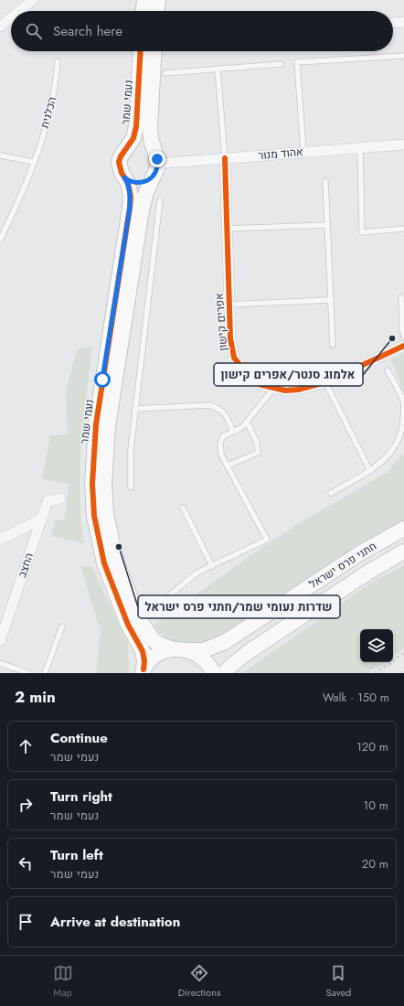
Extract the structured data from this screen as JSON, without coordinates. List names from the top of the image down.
{
  "streets": {
    "street": [
      "נעמי שמר",
      "אהוד מנור",
      "אפרים קישון",
      "החצב",
      "חתני פרס ישראל"
    ],
    "lane": ["הכלנית"]
  },
  "crossings": [
    ["נעמי שמר", "אהוד מנור"],
    ["נעמי שמר", "חתני פרס ישראל"],
    ["אהוד מנור", "אפרים קישון"]
  ],
  "places": ["אלמוג סנטר/אפרים קישון", "שדרות נעומי שמר/חתני פרס ישראל"],
  "page": {
    "search": "Search here",
    "heading": ["2 min", "Walk · 150 m"],
    "list": [
      ["Continue", "נעמי שמר", "120 m"],
      ["Turn right", "נעמי שמר", "10 m"],
      ["Turn left", "נעמי שמר", "20 m"],
      "Arrive at destination"
    ],
    "nav": ["Map", "Directions", "Saved"]
  }
}
